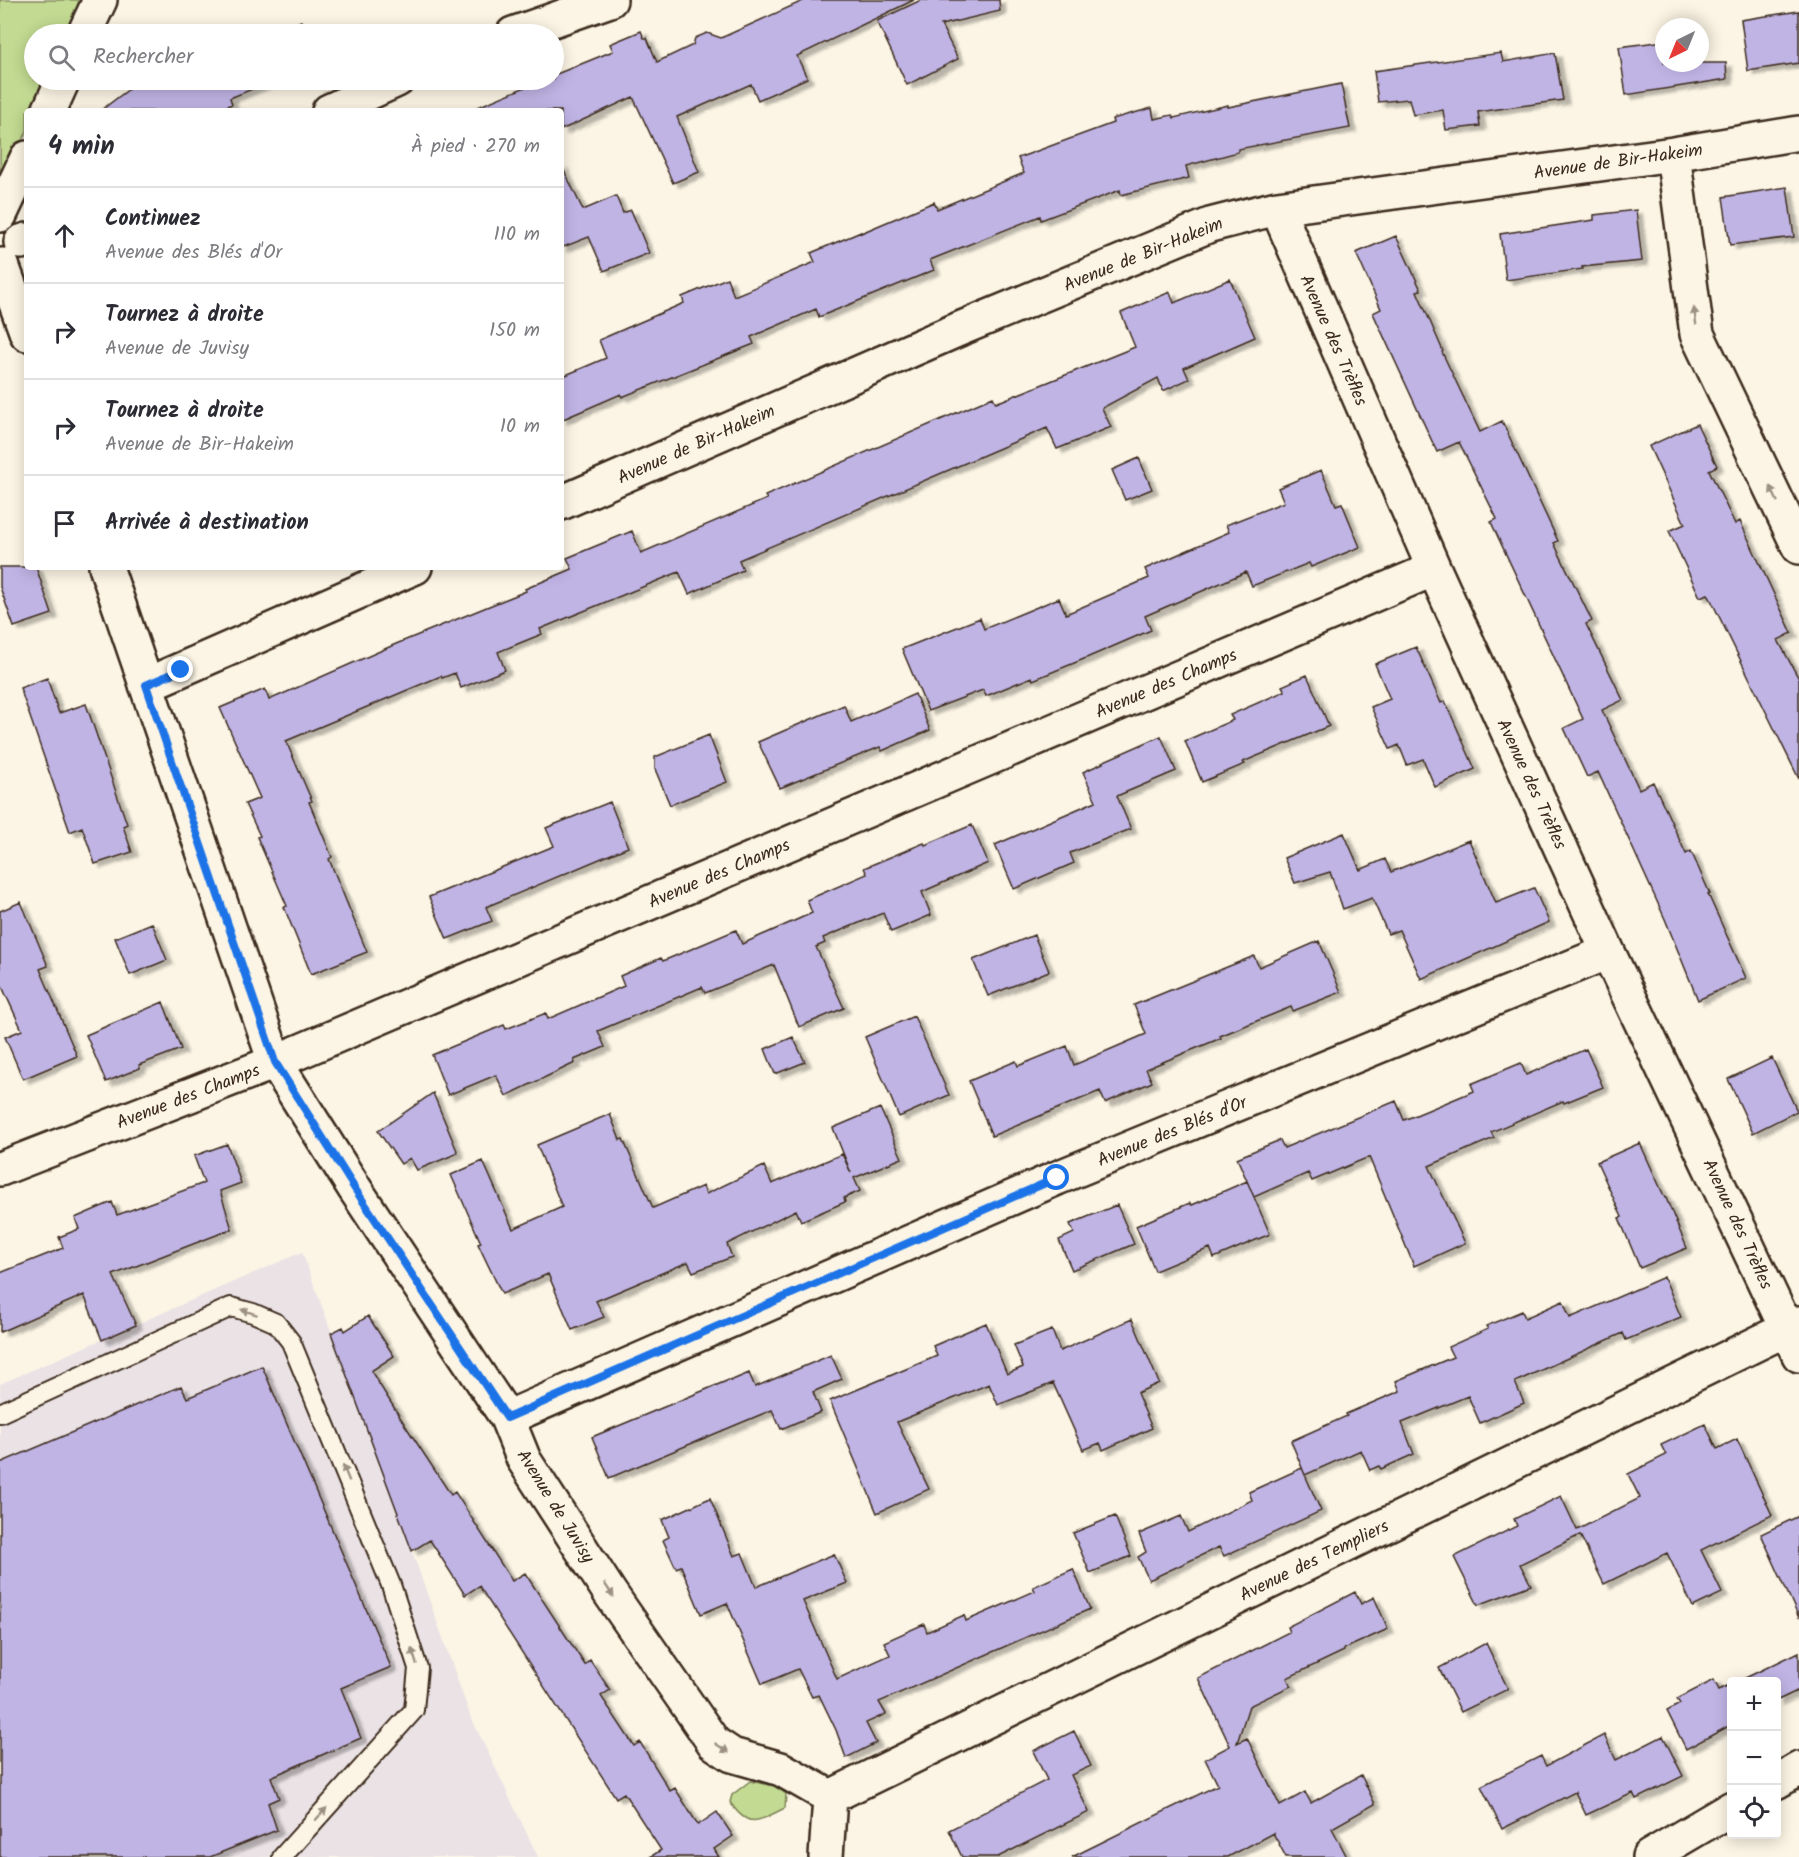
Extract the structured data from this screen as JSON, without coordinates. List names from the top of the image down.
{
  "streets": {
    "street": [
      "Avenue de Bir-Hakeim",
      "Avenue des Trèfles",
      "Avenue des Champs",
      "Avenue des Blés d'Or",
      "Avenue de Juvisy",
      "Avenue des Templiers"
    ]
  },
  "crossings": [
    ["Avenue de Bir-Hakeim", "Avenue des Trèfles"],
    ["Avenue des Trèfles", "Avenue des Champs"],
    ["Avenue des Trèfles", "Avenue des Blés d'Or"],
    ["Avenue des Trèfles", "Avenue des Templiers"],
    ["Avenue des Champs", "Avenue de Juvisy"],
    ["Avenue des Blés d'Or", "Avenue de Juvisy"],
    ["Avenue de Juvisy", "Avenue des Templiers"]
  ],
  "north": "bottom left",
  "page": {
    "search": "Rechercher",
    "heading": ["4 min", "À pied · 270 m"],
    "list": [
      ["Continuez", "Avenue des Blés d'Or", "110 m"],
      ["Tournez à droite", "Avenue de Juvisy", "150 m"],
      ["Tournez à droite", "Avenue de Bir-Hakeim", "10 m"],
      "Arrivée à destination"
    ],
    "map_buttons": ["+", "−"]
  }
}
